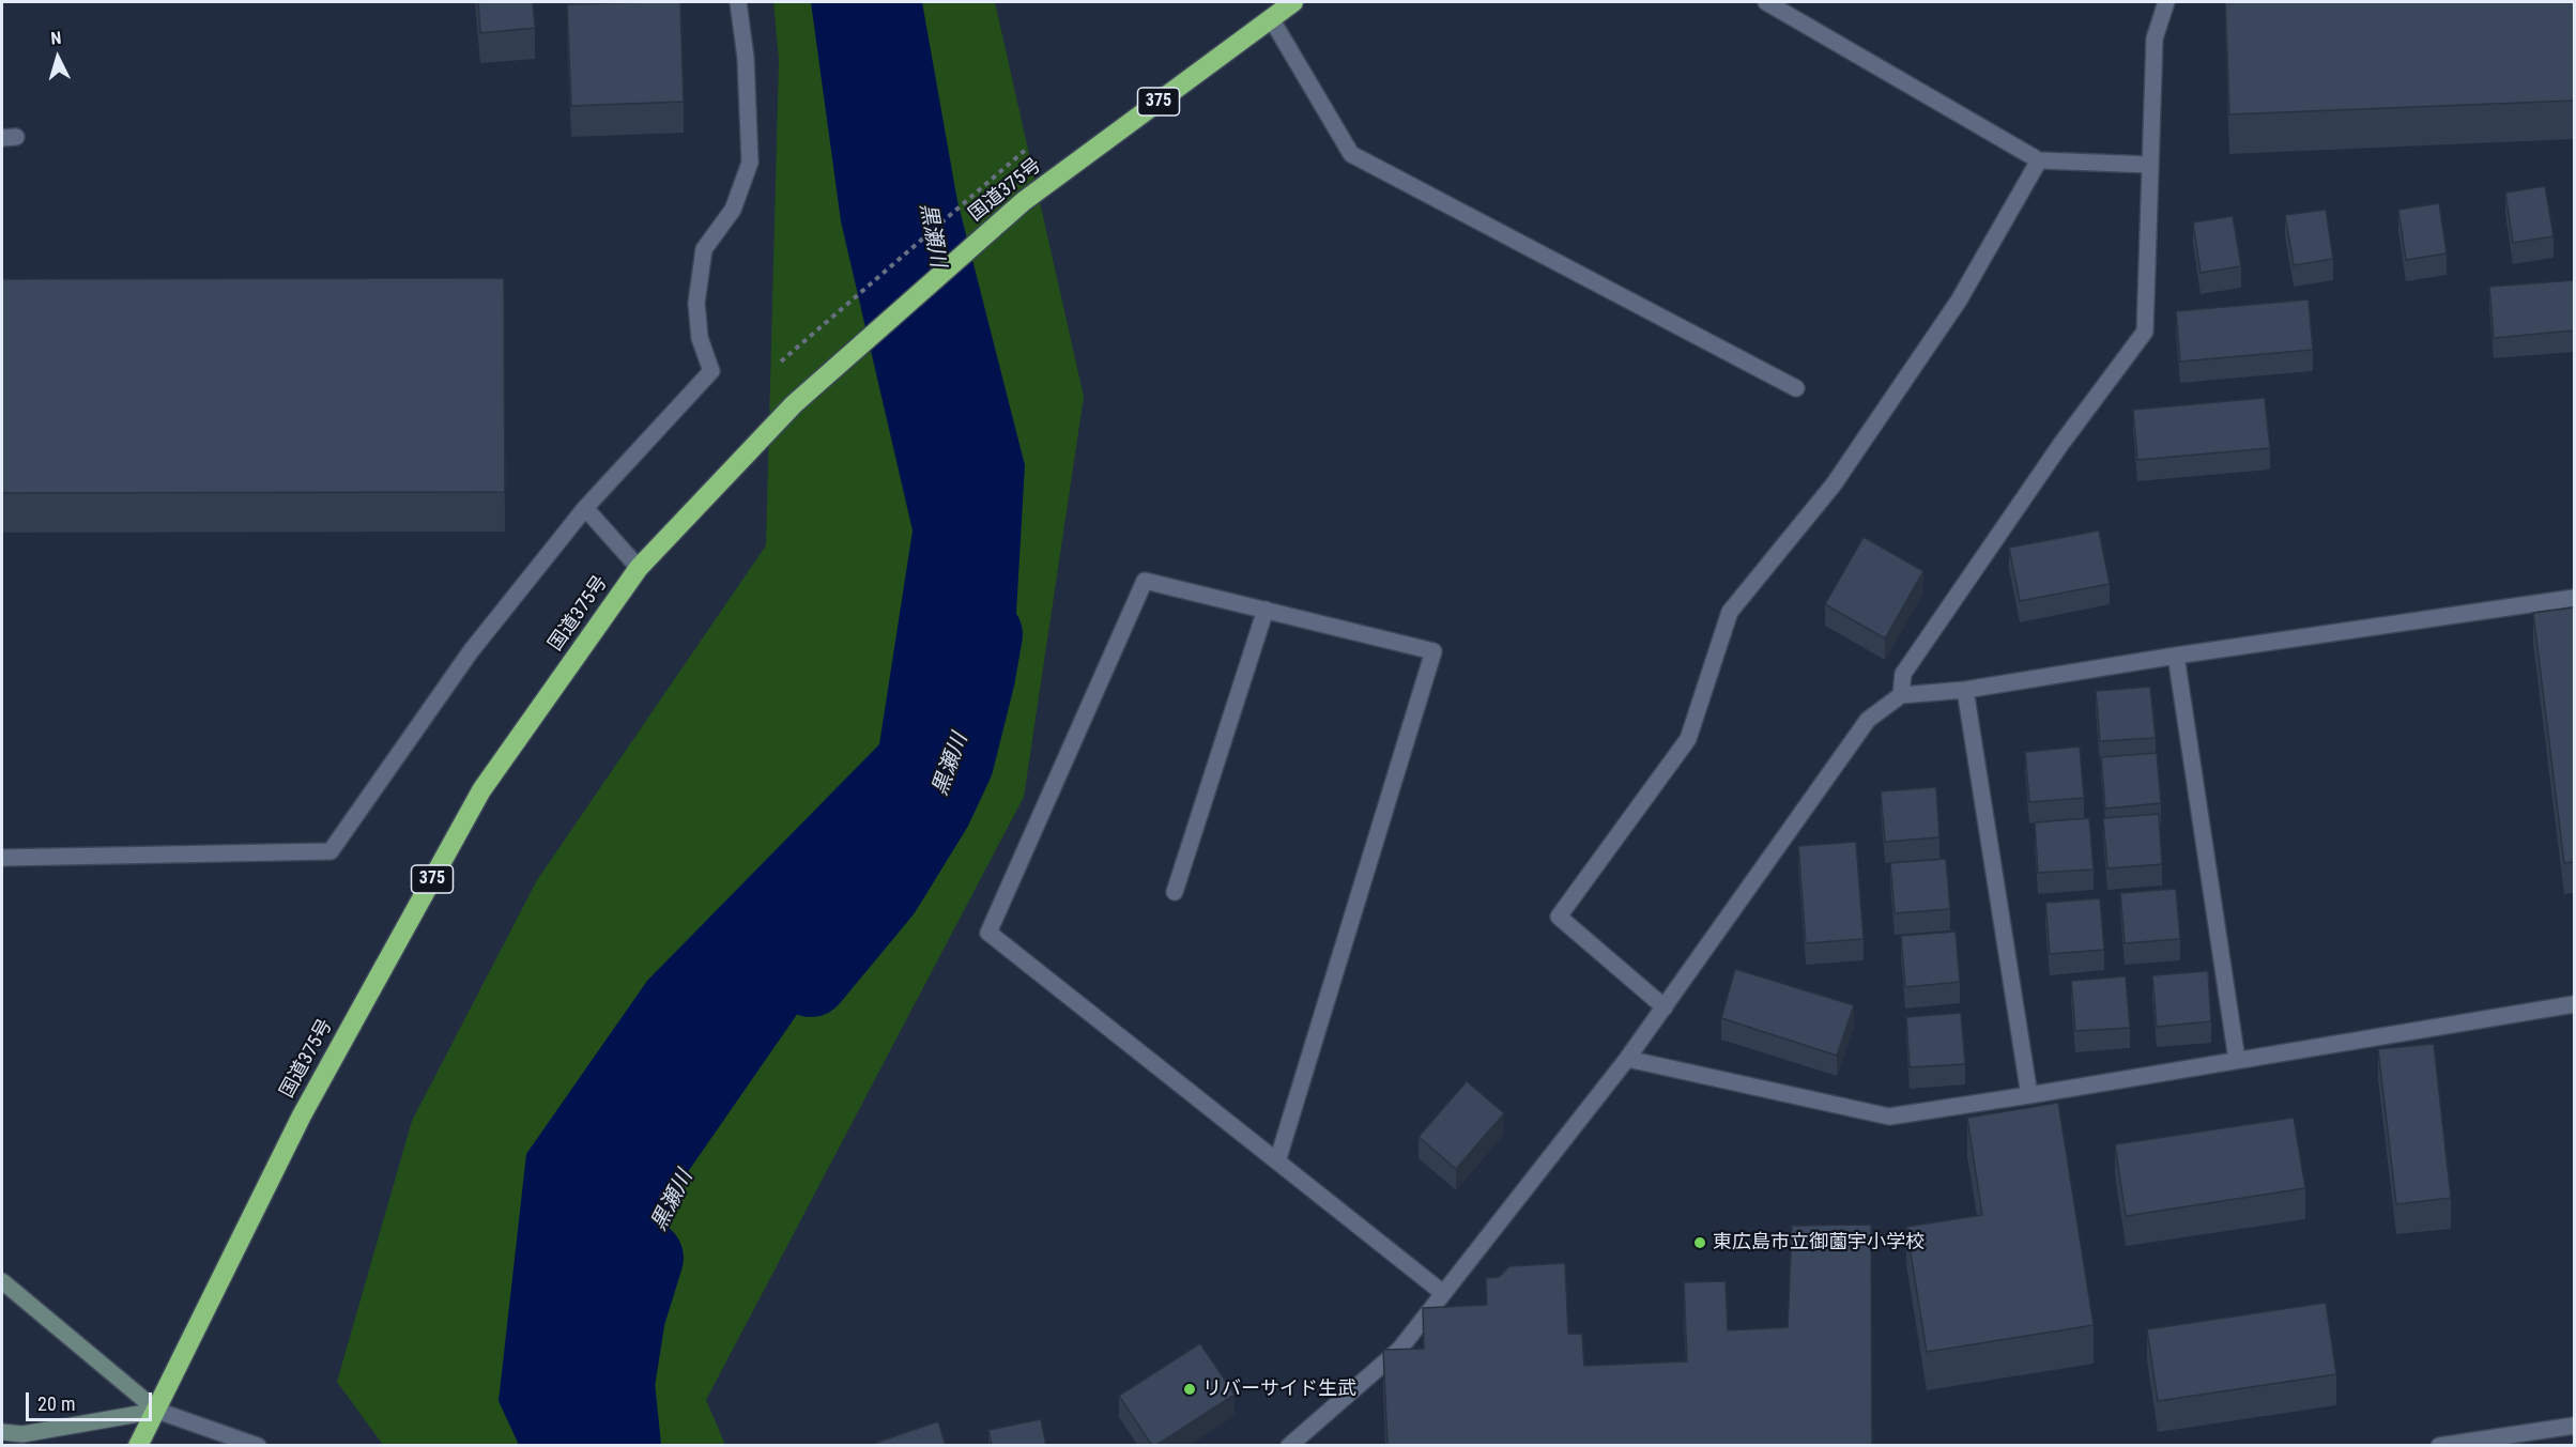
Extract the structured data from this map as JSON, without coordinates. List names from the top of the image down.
{
  "streets": {
    "highway": ["375", "国道375号"]
  },
  "water": ["黒瀬川"],
  "places": ["東広島市立御薗宇小学校", "リバーサイド生武"],
  "scale_bar": "20 m",
  "north": "top"
}
